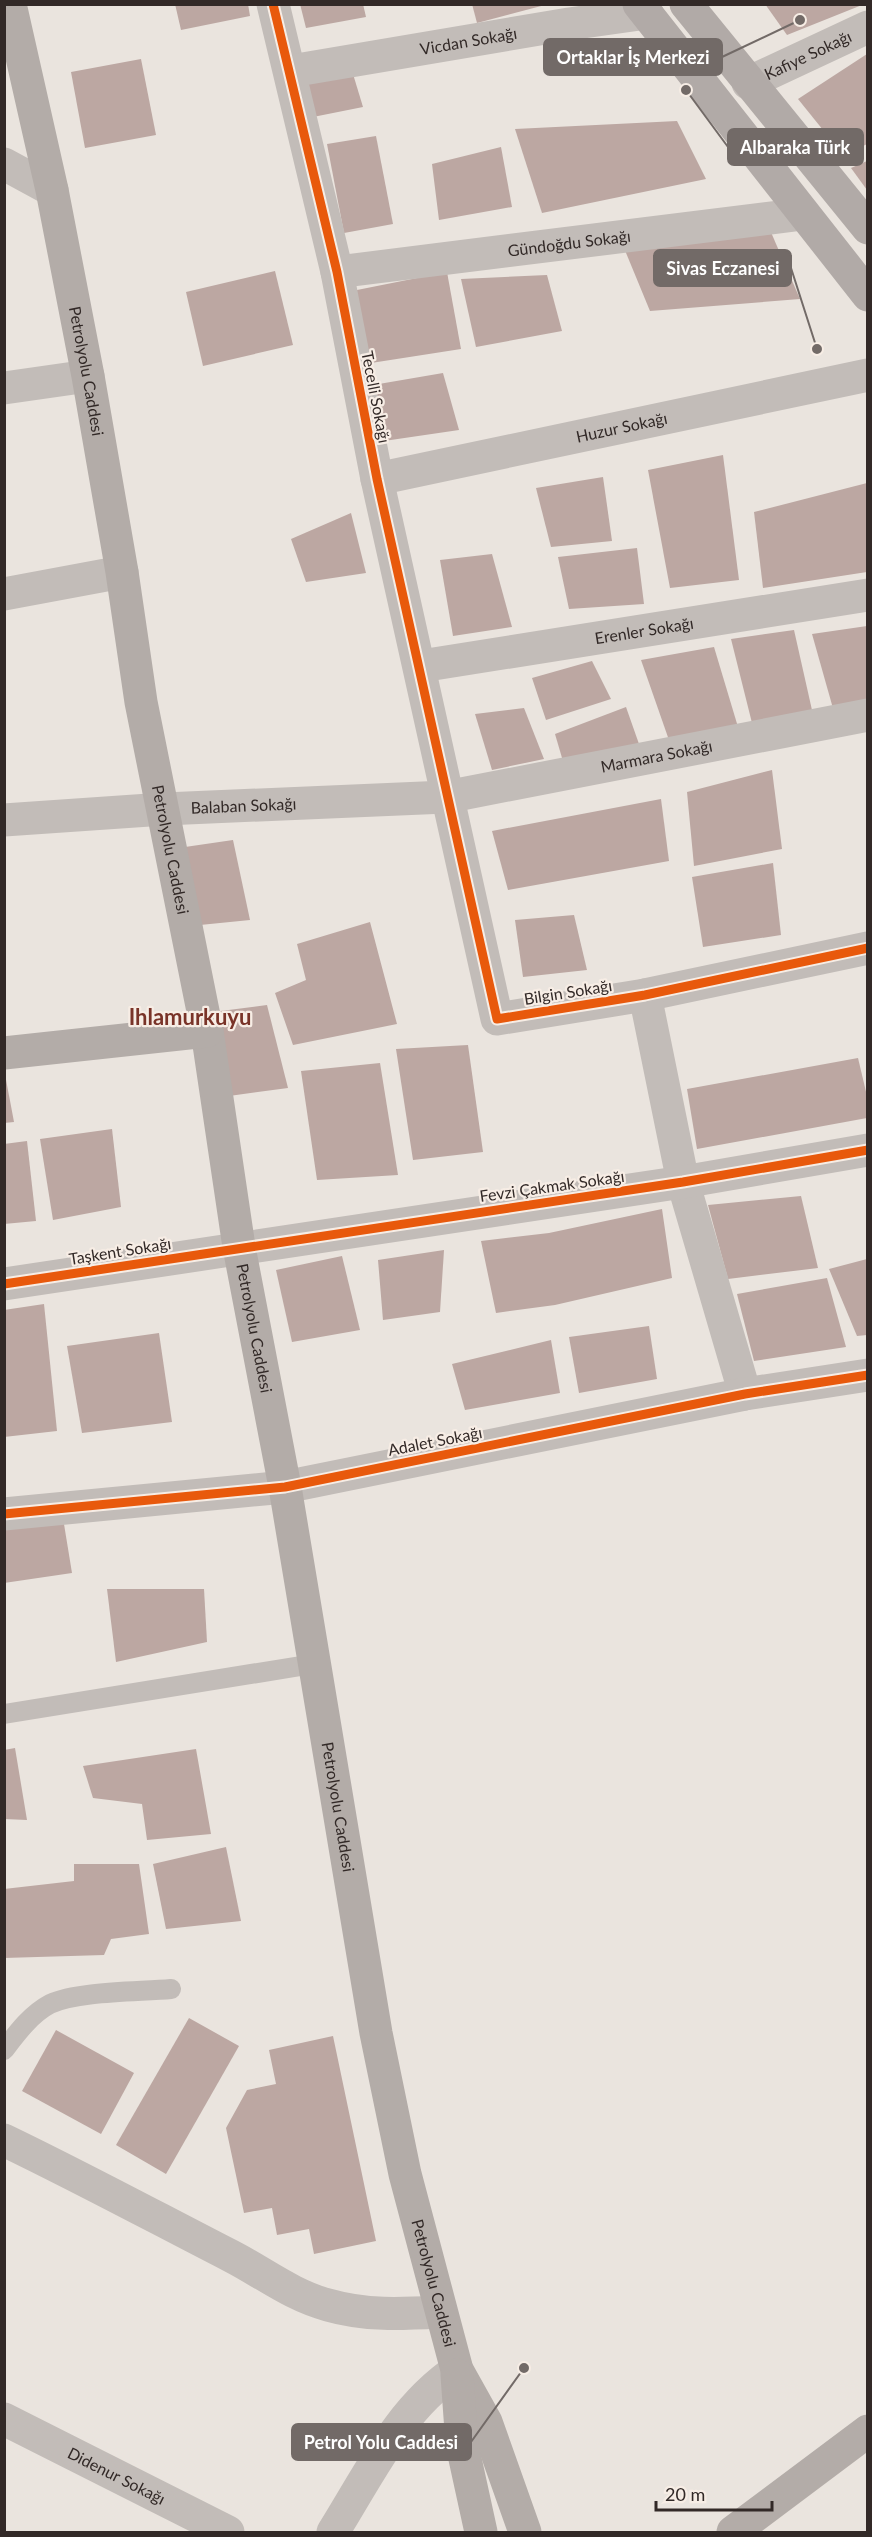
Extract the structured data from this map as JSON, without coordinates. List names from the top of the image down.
{
  "streets": {
    "main road": ["Petrolyolu Caddesi"],
    "street": [
      "Vicdan Sokağı",
      "Kafiye Sokağı",
      "Gündoğdu Sokağı",
      "Tecelli Sokağı",
      "Huzur Sokağı",
      "Erenler Sokağı",
      "Marmara Sokağı",
      "Balaban Sokağı",
      "Bilgin Sokağı",
      "Fevzi Çakmak Sokağı",
      "Taşkent Sokağı",
      "Adalet Sokağı",
      "Didenur Sokağı"
    ]
  },
  "crossings": [
    ["Vicdan Sokağı", "Tecelli Sokağı"],
    ["Gündoğdu Sokağı", "Tecelli Sokağı"],
    ["Petrolyolu Caddesi", "Balaban Sokağı"],
    ["Petrolyolu Caddesi", "Fevzi Çakmak Sokağı"],
    ["Petrolyolu Caddesi", "Taşkent Sokağı"],
    ["Petrolyolu Caddesi", "Adalet Sokağı"],
    ["Tecelli Sokağı", "Huzur Sokağı"],
    ["Tecelli Sokağı", "Erenler Sokağı"],
    ["Tecelli Sokağı", "Marmara Sokağı"],
    ["Tecelli Sokağı", "Balaban Sokağı"],
    ["Tecelli Sokağı", "Bilgin Sokağı"],
    ["Marmara Sokağı", "Balaban Sokağı"],
    ["Marmara Sokağı", "Bilgin Sokağı"],
    ["Balaban Sokağı", "Bilgin Sokağı"],
    ["Fevzi Çakmak Sokağı", "Taşkent Sokağı"]
  ],
  "districts": ["Ihlamurkuyu"],
  "places": [
    "Ortaklar İş Merkezi",
    "Albaraka Türk",
    "Sivas Eczanesi",
    "Petrol Yolu Caddesi"
  ],
  "scale_bar": "20 m"
}
